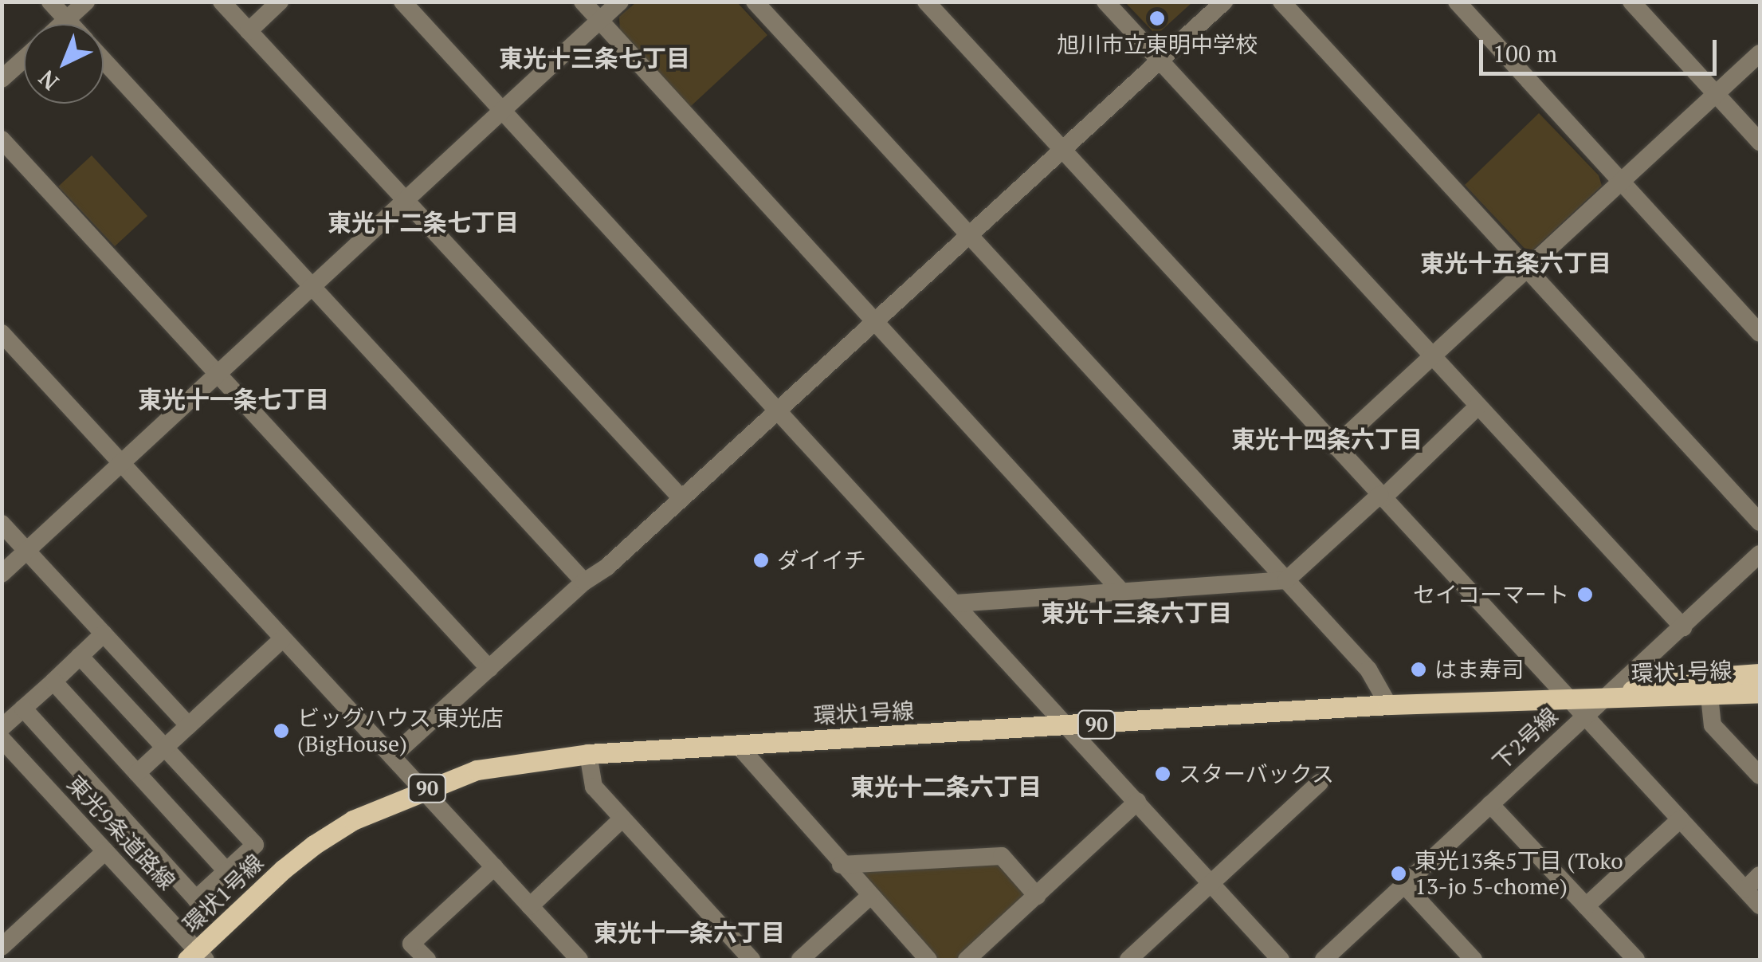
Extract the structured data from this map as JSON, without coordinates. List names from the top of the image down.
{
  "streets": {
    "main road": ["環状1号線", "90"],
    "street": ["下2号線", "東光9条道路線"]
  },
  "crossings": [
    ["環状1号線", "下2号線"],
    ["環状1号線", "東光9条道路線"]
  ],
  "districts": [
    "東光十三条七丁目",
    "東光十二条七丁目",
    "東光十五条六丁目",
    "東光十一条七丁目",
    "東光十四条六丁目",
    "東光十三条六丁目",
    "東光十二条六丁目",
    "東光十一条六丁目"
  ],
  "places": [
    "旭川市立東明中学校",
    "ダイイチ",
    "セイコーマート",
    "はま寿司",
    "ビッグハウス 東光店 (BigHouse)",
    "スターバックス",
    "東光13条5丁目 (Toko 13-jo 5-chome)"
  ],
  "scale_bar": "100 m",
  "north": "bottom left"
}
